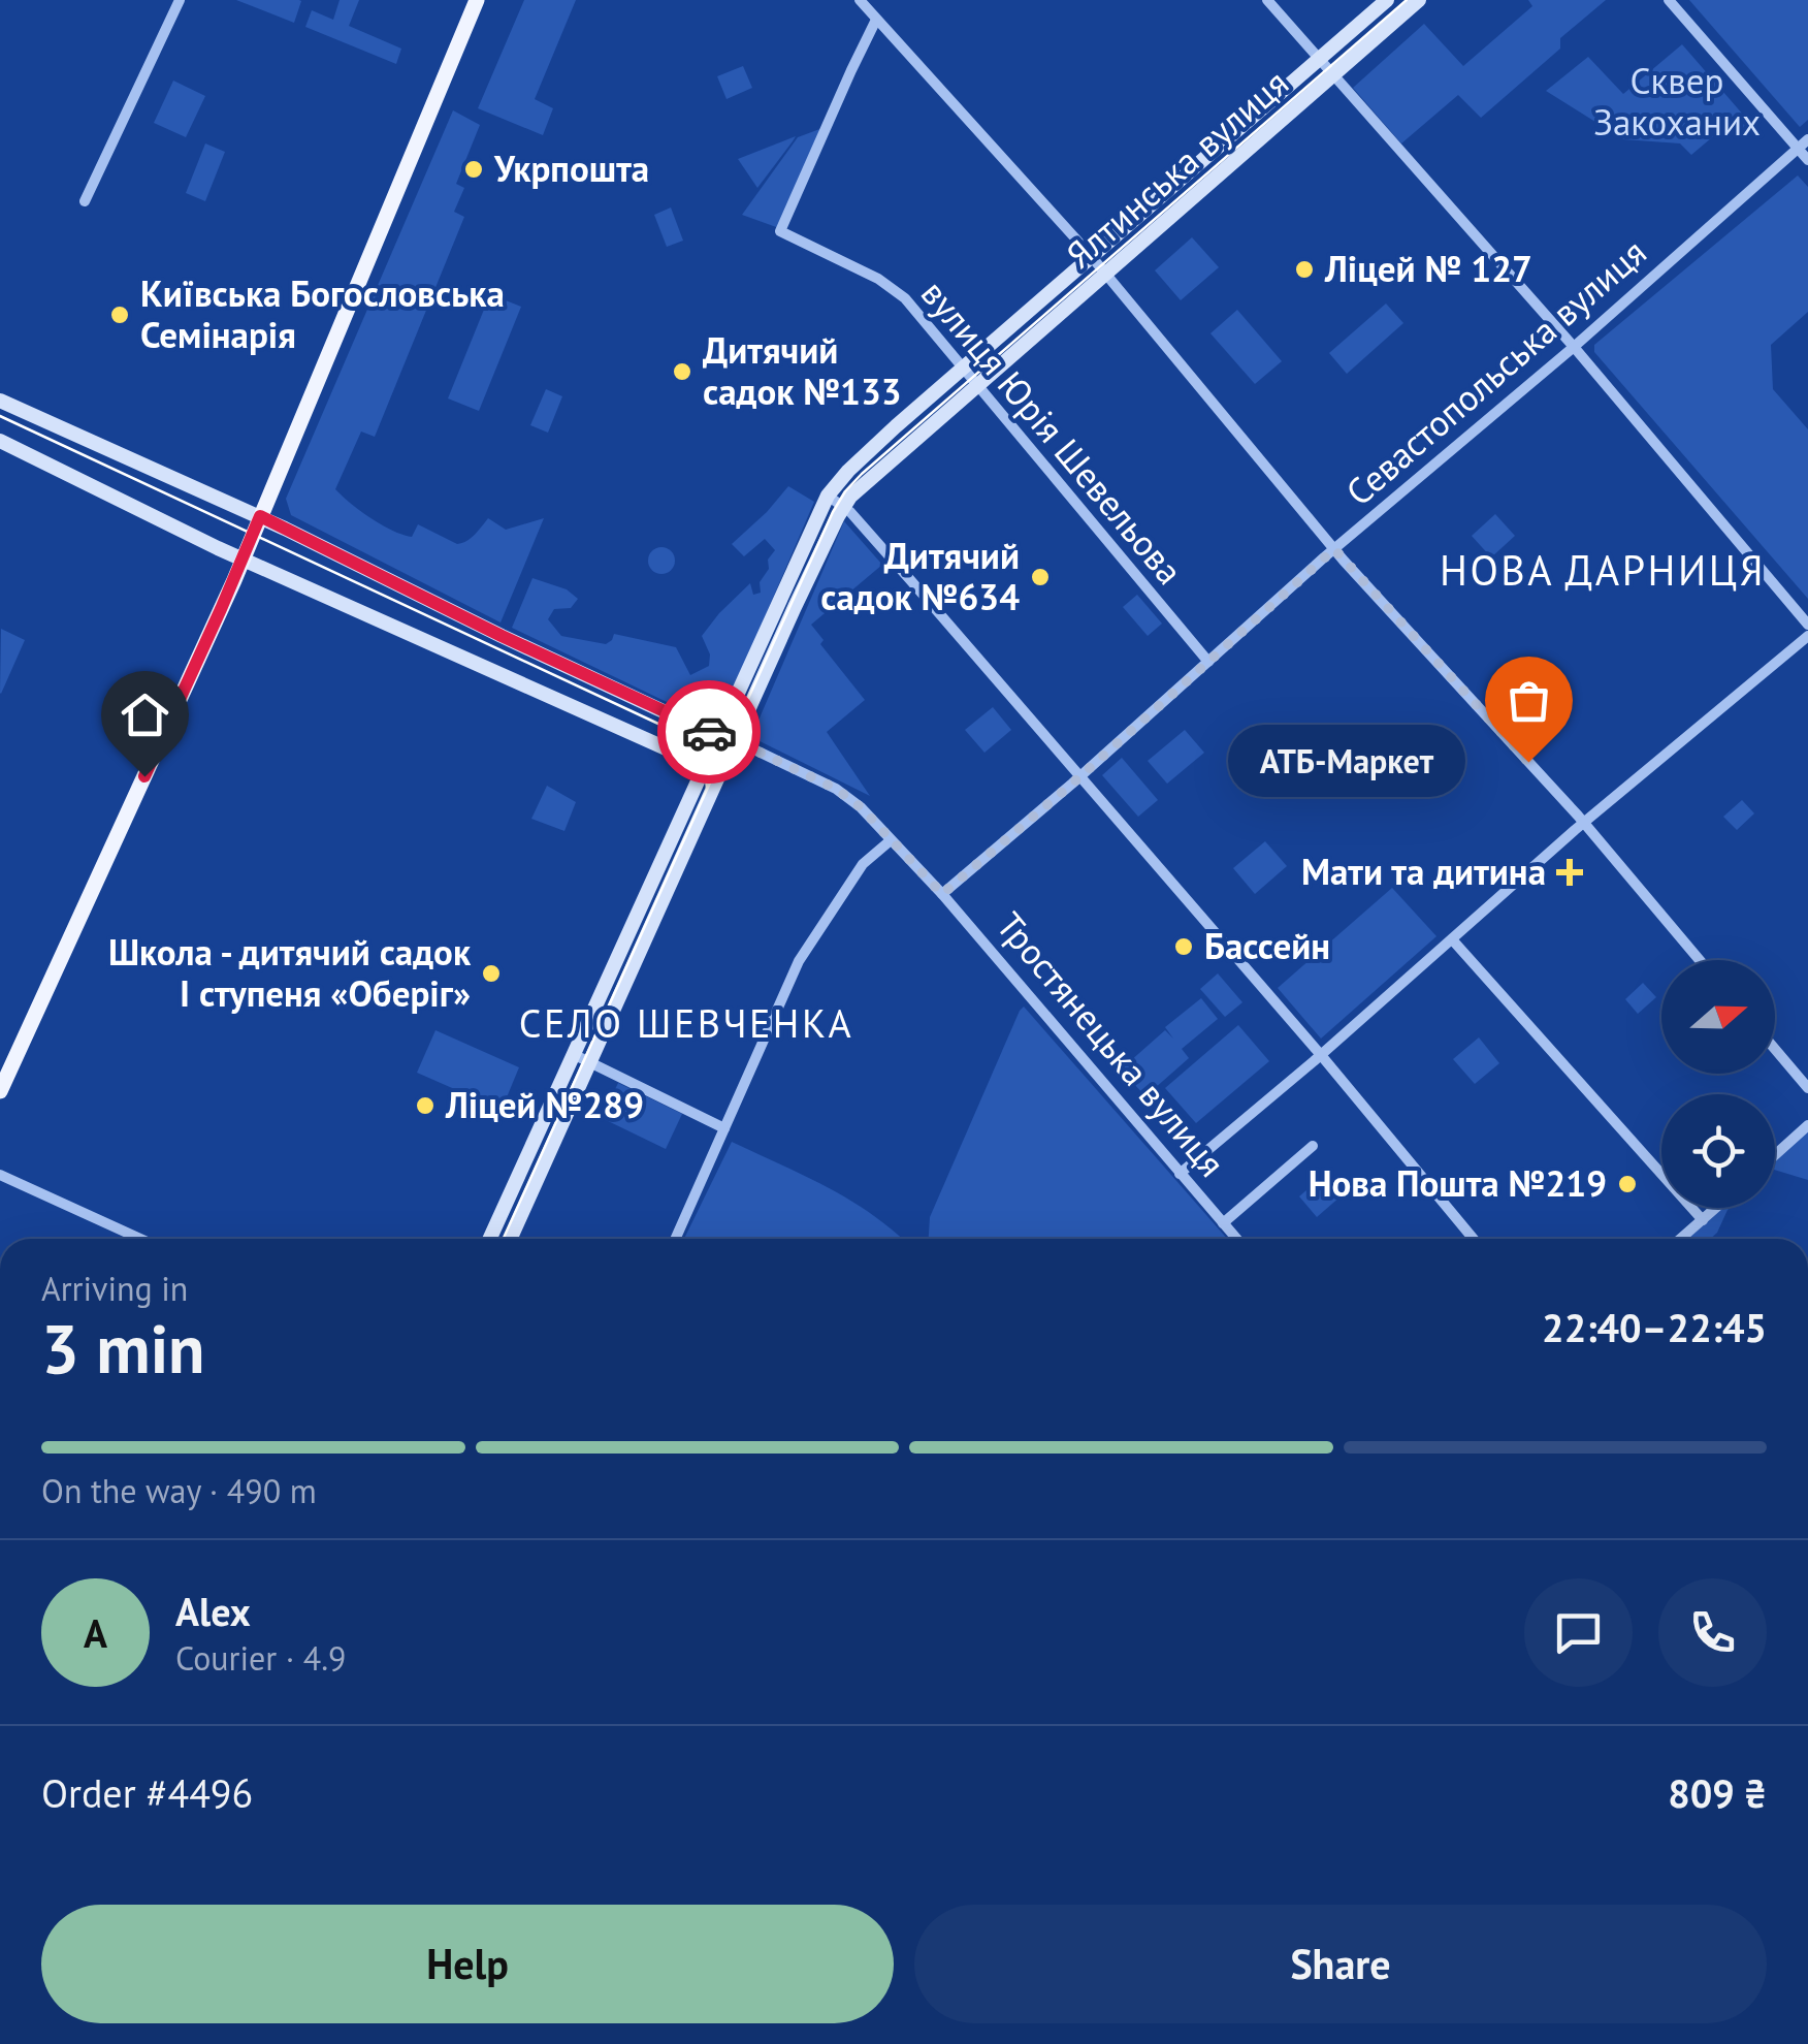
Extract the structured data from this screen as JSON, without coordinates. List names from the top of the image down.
{
  "streets": {
    "street": [
      "Ялтинська вулиця",
      "Севастопольська вулиця",
      "вулиця Юрія Шевельова",
      "Тростянецька вулиця"
    ]
  },
  "crossings": [
    ["Ялтинська вулиця", "вулиця Юрія Шевельова"],
    ["Ялтинська вулиця", "Тростянецька вулиця"],
    ["Севастопольська вулиця", "вулиця Юрія Шевельова"],
    ["Севастопольська вулиця", "Тростянецька вулиця"]
  ],
  "districts": ["НОВА ДАРНИЦЯ", "СЕЛО ШЕВЧЕНКА"],
  "parks": ["Сквер Закоханих"],
  "places": {
    "other": [
      "Укрпошта",
      "Ліцей № 127",
      "Київська Богословська Семінарія",
      "Дитячий садок №133",
      "Дитячий садок №634",
      "АТБ-Маркет",
      "Бассейн",
      "Школа - дитячий садок І ступеня «Оберіг»",
      "Ліцей №289",
      "Нова Пошта №219"
    ],
    "health": ["Мати та дитина"]
  },
  "north": "right",
  "page": {
    "bubble": "АТБ-Маркет",
    "heading": ["3 min", "Arriving in", "22:40–22:45"],
    "panel": [
      "Alex",
      "Courier · 4.9",
      "Order #4496",
      "809 ₴"
    ],
    "bar": "On the way · 490 m",
    "round": "A",
    "buttons": ["Help", "Share"]
  }
}
